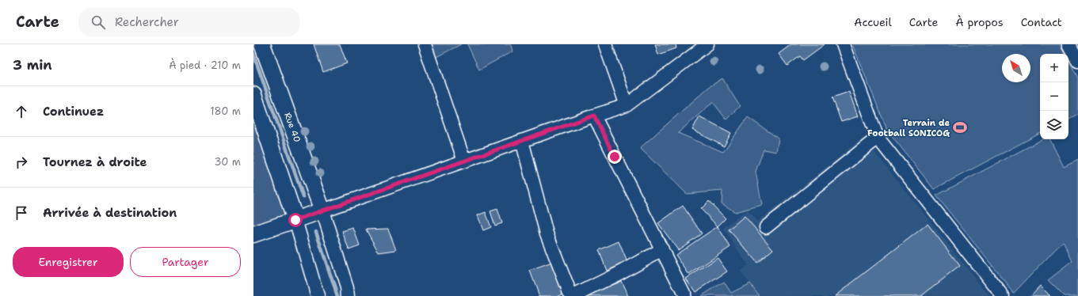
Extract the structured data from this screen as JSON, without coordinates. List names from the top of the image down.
{
  "streets": {
    "main road": ["Rue 40"]
  },
  "places": {
    "sports": ["Terrain de Football SONICOG"]
  },
  "north": "top left",
  "page": {
    "header": "Carte",
    "search": "Rechercher",
    "nav": [
      "Accueil",
      "Carte",
      "À propos",
      "Contact"
    ],
    "heading": ["3 min", "À pied · 210 m"],
    "map_buttons": ["+", "−"],
    "list": [
      ["Continuez", "180 m"],
      ["Tournez à droite", "30 m"],
      "Arrivée à destination"
    ],
    "buttons": ["Enregistrer", "Partager"]
  }
}
